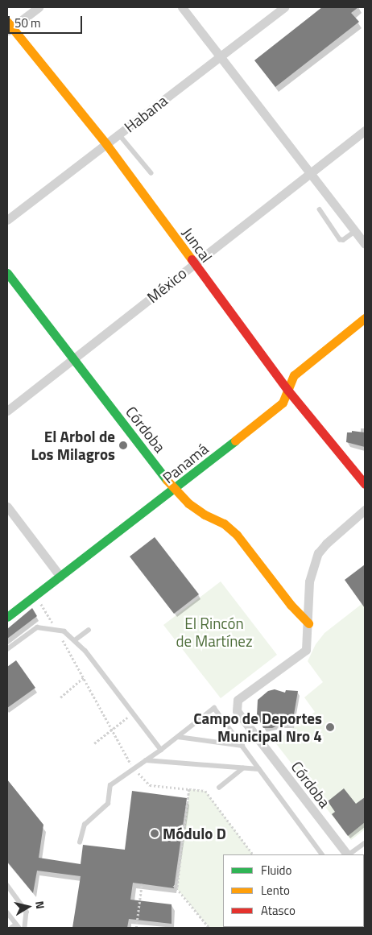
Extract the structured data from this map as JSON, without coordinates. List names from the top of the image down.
{
  "streets": {
    "street": [
      "Habana",
      "Juncal",
      "México",
      "Córdoba",
      "Panamá"
    ]
  },
  "crossings": [
    ["Habana", "Juncal"],
    ["Juncal", "México"],
    ["Juncal", "Panamá"],
    ["México", "Córdoba"],
    ["Córdoba", "Panamá"]
  ],
  "parks": ["El Rincón de Martínez"],
  "places": ["El Arbol de Los Milagros", "Campo de Deportes Municipal Nro 4", "Módulo D"],
  "legend": ["Fluido", "Lento", "Atasco"],
  "scale_bar": "50 m",
  "north": "right"
}
